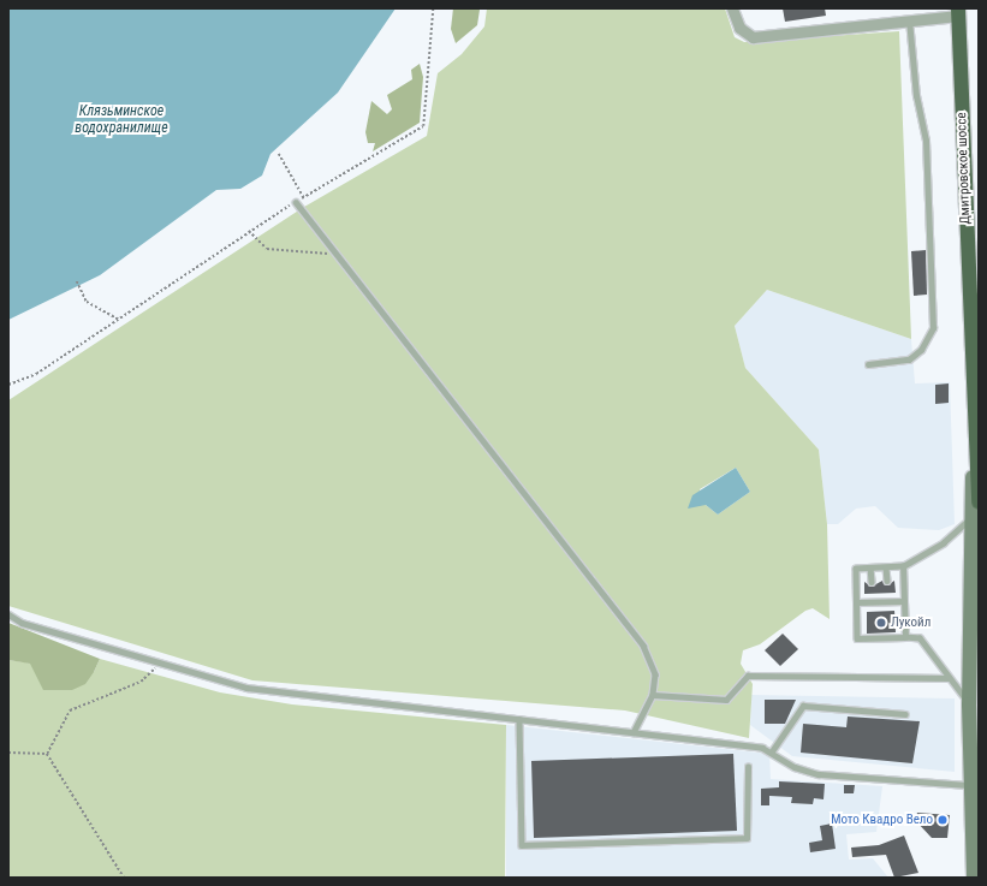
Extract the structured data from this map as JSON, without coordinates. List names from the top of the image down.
{
  "streets": {
    "highway": ["Дмитровское шоссе"]
  },
  "water": ["Клязьминское водохранилище"],
  "places": ["Лукойл", "Мото Квадро Вело"]
}
